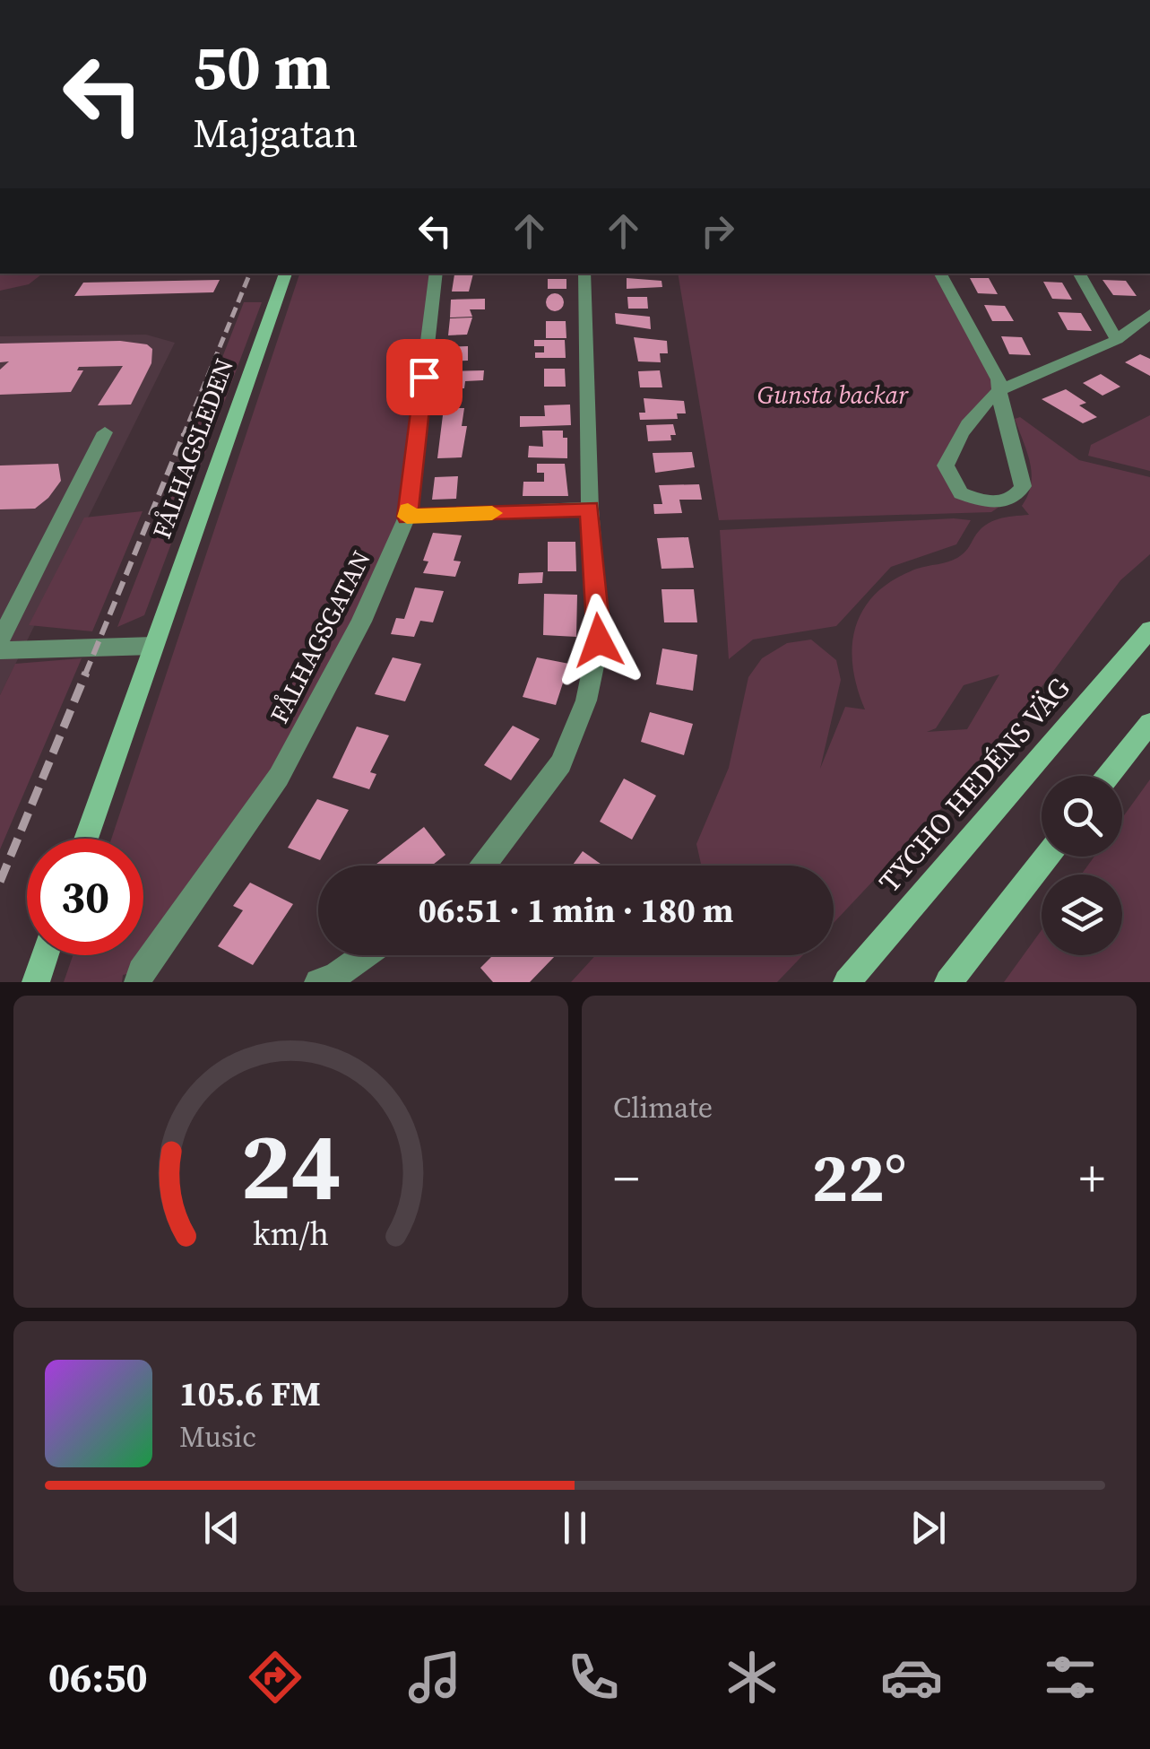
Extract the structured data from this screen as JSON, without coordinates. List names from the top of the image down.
{
  "streets": {
    "main road": ["FÅLHAGSLEDEN", "TYCHO HEDÉNS VÄG"],
    "street": ["FÅLHAGSGATAN"]
  },
  "parks": ["Gunsta backar"],
  "page": {
    "turn": ["50 m", "Majgatan"],
    "limit": "30",
    "trip": "06:51 · 1 min · 180 m",
    "tile": "Climate",
    "heat": ["−", "22°", "+"],
    "song": ["105.6 FM", "Music"],
    "tabs": "06:50",
    "gauge": ["24", "km/h"]
  }
}
